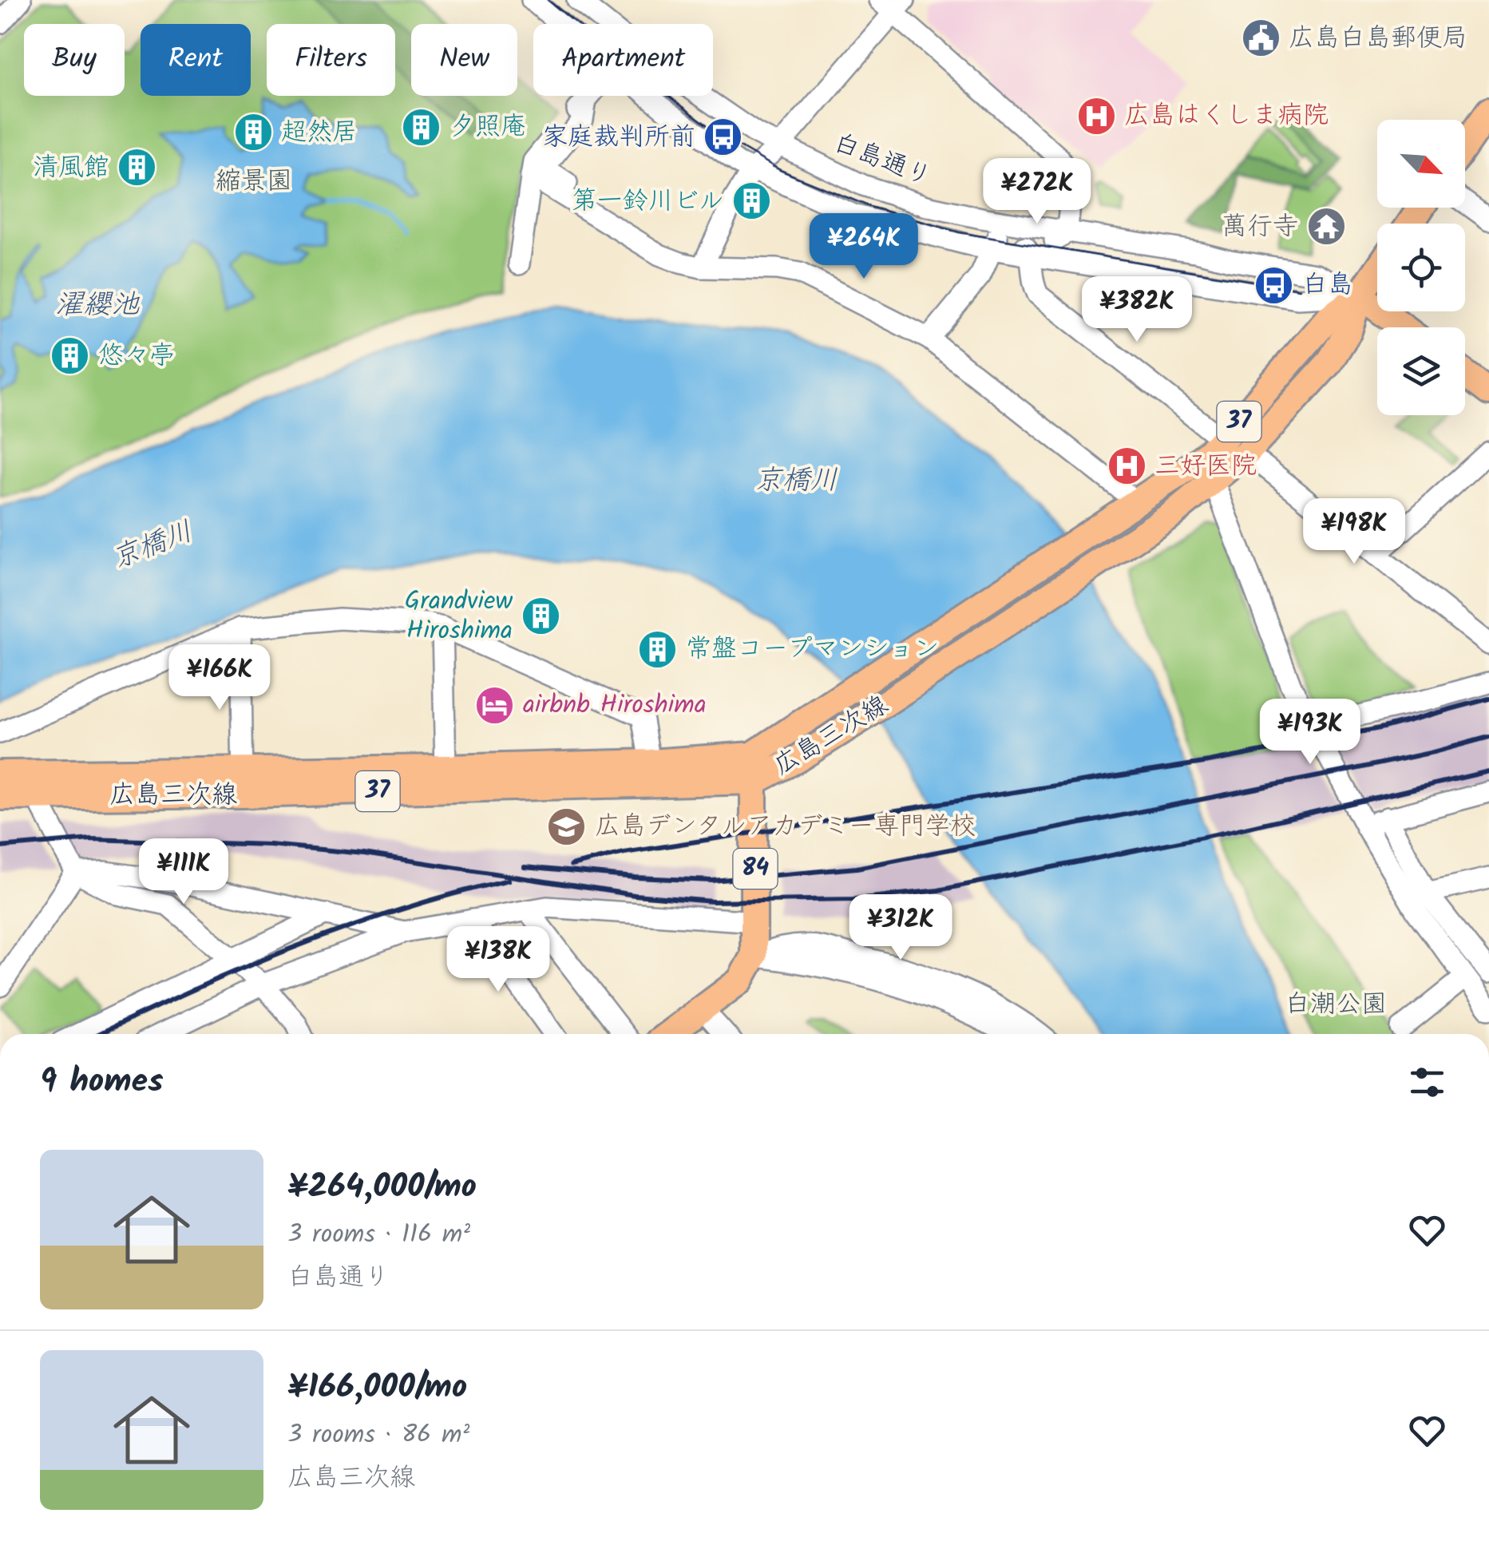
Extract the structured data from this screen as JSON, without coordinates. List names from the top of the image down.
{
  "streets": {
    "main road": ["37", "広島三次線", "84"],
    "street": ["白島通り"]
  },
  "crossings": [
    ["白島通り", "広島三次線"],
    ["広島三次線", "84"]
  ],
  "water": ["濯纓池", "京橋川"],
  "parks": ["縮景園", "白潮公園"],
  "places": {
    "public building": ["広島白島郵便局"],
    "hospital": ["広島はくしま病院", "三好医院"],
    "building": [
      "夕照庵",
      "超然居",
      "清風館",
      "第一鈴川ビル",
      "悠々亭",
      "Grandview Hiroshima",
      "常盤コープマンション"
    ],
    "bus stop": ["家庭裁判所前", "白島"],
    "temple": ["萬行寺"],
    "hotel": ["airbnb Hiroshima"],
    "school or university": ["広島デンタルアカデミー専門学校"]
  },
  "north": "bottom right",
  "page": {
    "chip": [
      "Buy",
      "Rent",
      "Filters",
      "New",
      "Apartment"
    ],
    "price": [
      "¥272K",
      "¥264K",
      "¥382K",
      "¥198K",
      "¥166K",
      "¥193K",
      "¥111K",
      "¥312K",
      "¥138K"
    ],
    "heading": "9 homes",
    "list": [
      {
        "name": "¥264,000/mo",
        "note": "3 rooms · 116 m² · 白島通り"
      },
      {
        "name": "¥166,000/mo",
        "note": "3 rooms · 86 m² · 広島三次線"
      }
    ]
  }
}
